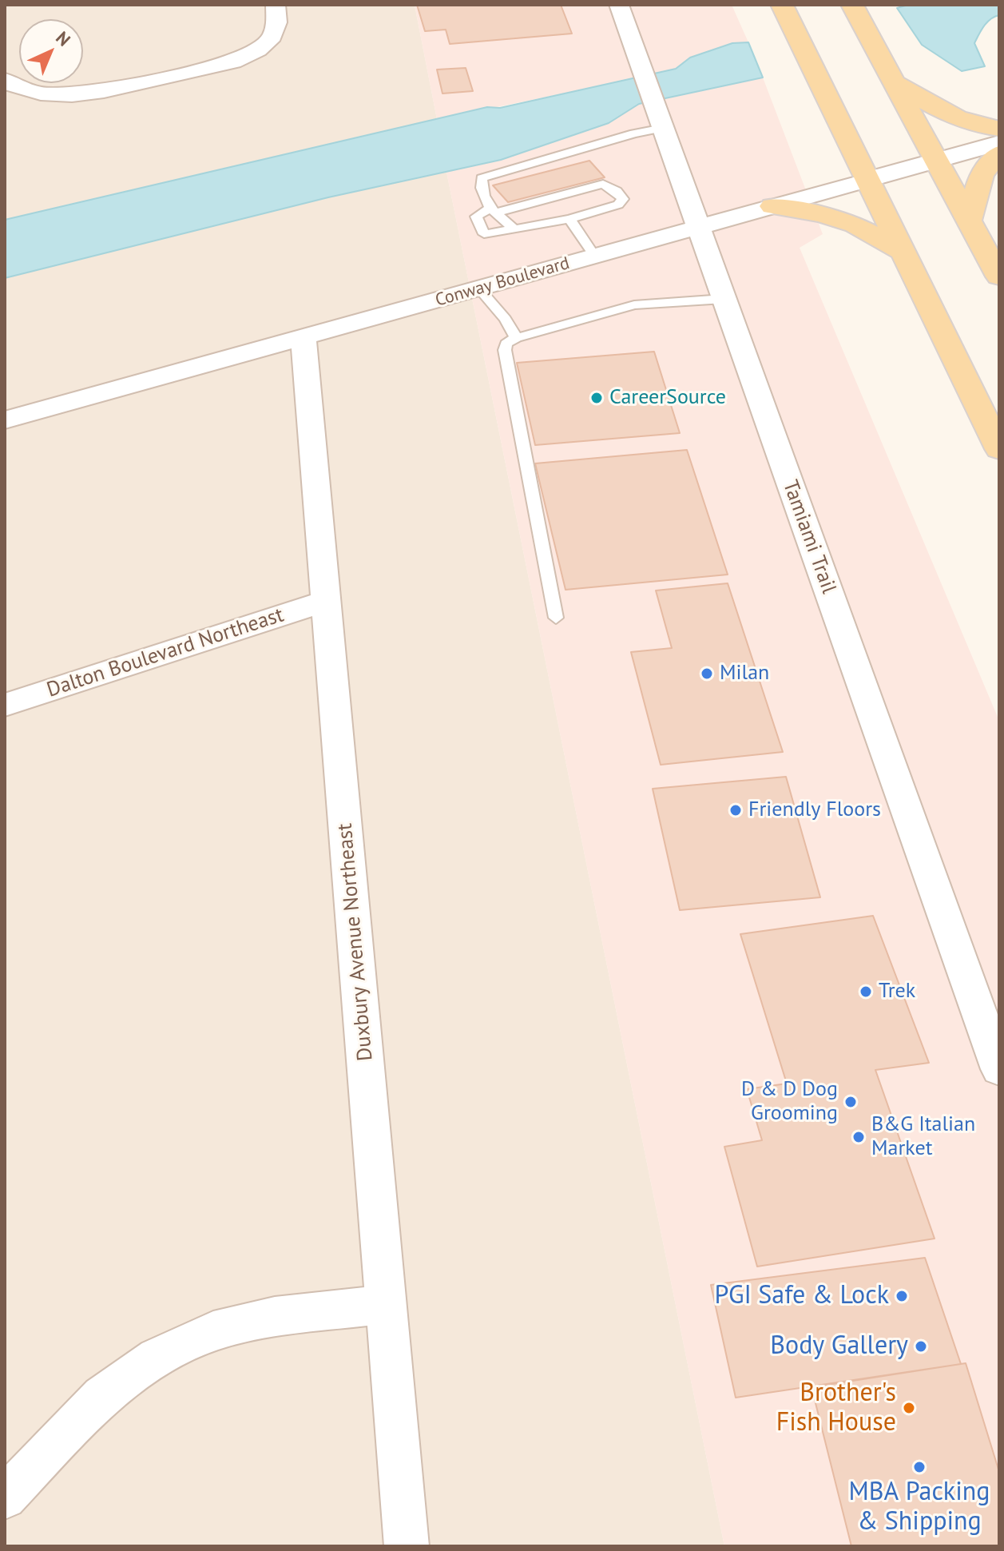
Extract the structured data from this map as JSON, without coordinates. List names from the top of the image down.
{
  "streets": {
    "street": [
      "Conway Boulevard",
      "Tamiami Trail",
      "Dalton Boulevard Northeast",
      "Duxbury Avenue Northeast"
    ]
  },
  "crossings": [
    ["Conway Boulevard", "Tamiami Trail"],
    ["Conway Boulevard", "Duxbury Avenue Northeast"],
    ["Dalton Boulevard Northeast", "Duxbury Avenue Northeast"]
  ],
  "places": [
    "CareerSource",
    "Milan",
    "Friendly Floors",
    "Trek",
    "D & D Dog Grooming",
    "B&G Italian Market",
    "PGI Safe & Lock",
    "Body Gallery",
    "Brother's Fish House",
    "MBA Packing & Shipping"
  ],
  "north": "top right"
}
